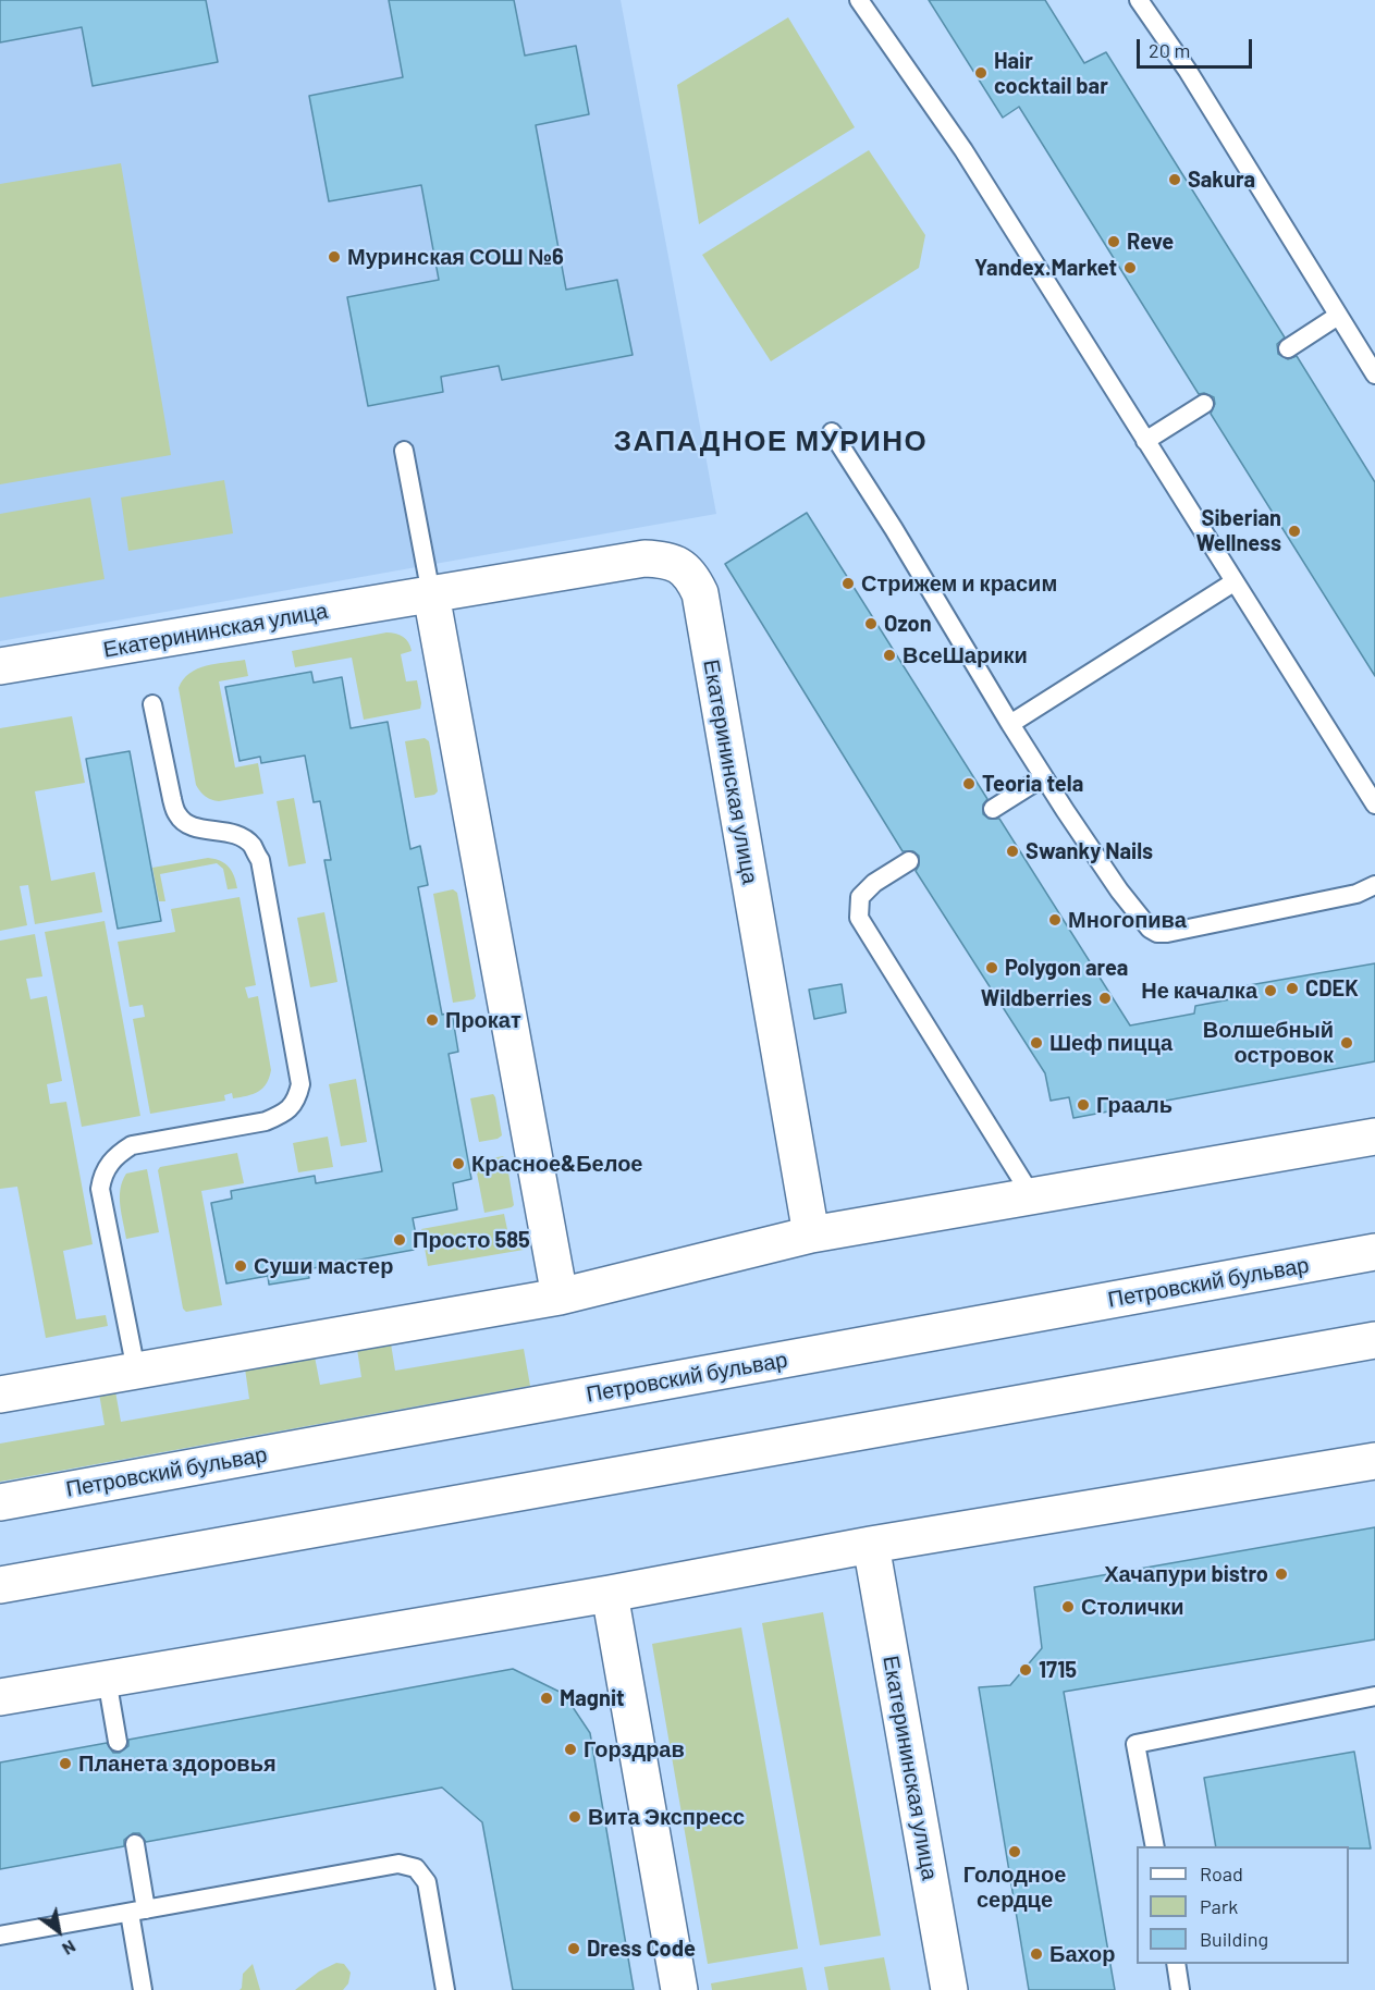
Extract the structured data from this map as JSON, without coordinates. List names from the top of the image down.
{
  "streets": {
    "street": ["Екатерининская улица", "Петровский бульвар"]
  },
  "districts": ["ЗАПАДНОЕ МУРИНО"],
  "places": [
    "Hair cocktail bar",
    "Sakura",
    "Reve",
    "Муринская СОШ №6",
    "Yandex.Market",
    "Siberian Wellness",
    "Стрижем и красим",
    "Ozon",
    "ВсеШарики",
    "Teoria tela",
    "Swanky Nails",
    "Многопива",
    "Polygon area",
    "CDEK",
    "Не качалка",
    "Wildberries",
    "Прокат",
    "Шеф пицца",
    "Волшебный островок",
    "Грааль",
    "Красное&Белое",
    "Просто 585",
    "Суши мастер",
    "Хачапури bistro",
    "Столички",
    "1715",
    "Magnit",
    "Горздрав",
    "Планета здоровья",
    "Вита Экспресс",
    "Голодное сердце",
    "Dress Code",
    "Бахор"
  ],
  "legend": ["Road", "Park", "Building"],
  "scale_bar": "20 m",
  "north": "bottom right"
}
